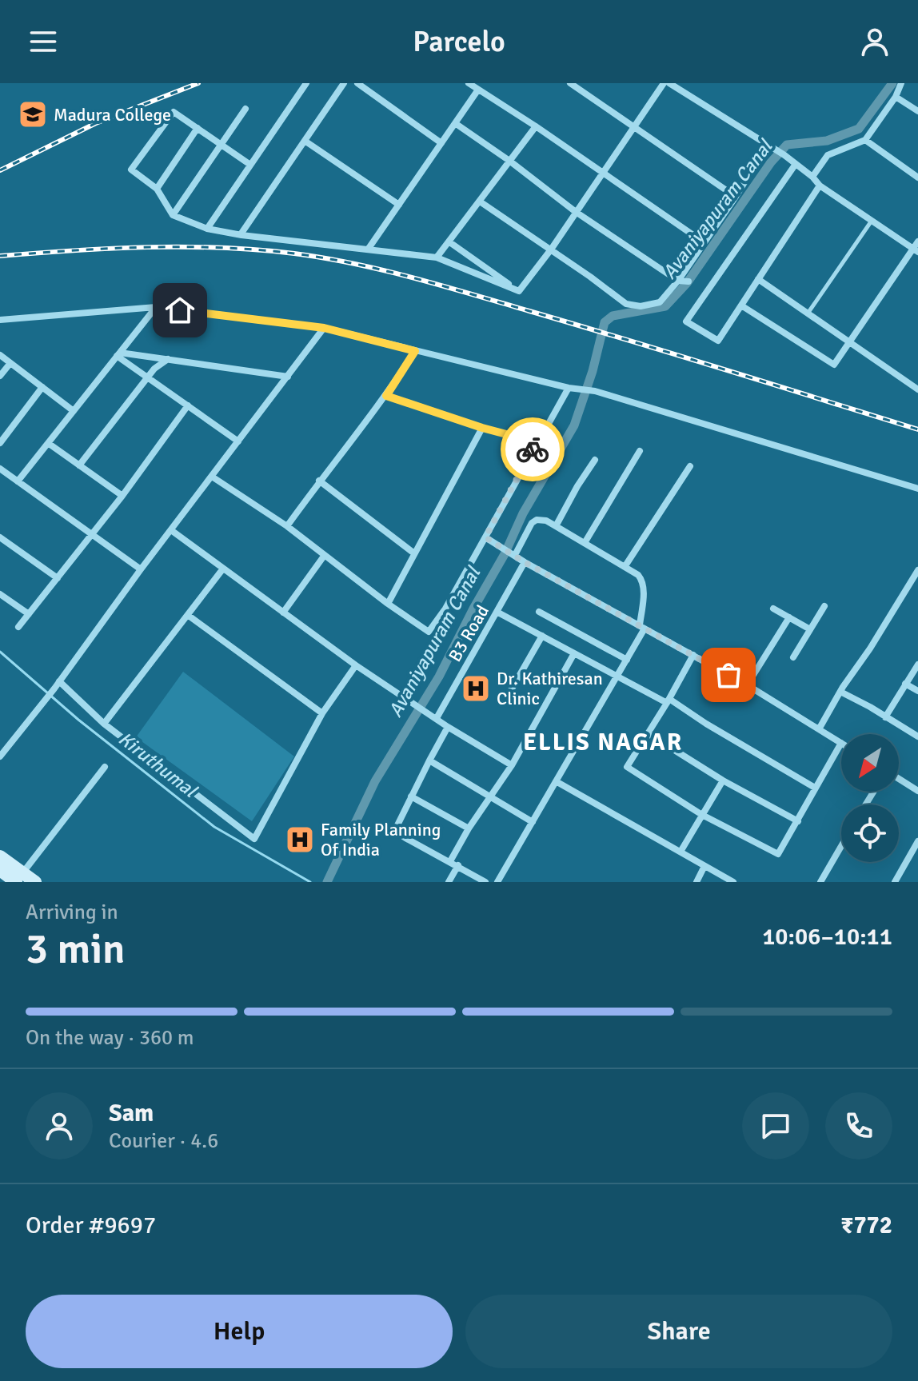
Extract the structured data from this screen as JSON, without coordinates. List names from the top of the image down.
{
  "streets": {
    "street": ["B3 Road"]
  },
  "districts": ["ELLIS NAGAR"],
  "water": ["Avaniyapuram Canal", "Kiruthumal"],
  "places": {
    "school or university": ["Madura College"],
    "hospital": ["Dr. Kathiresan Clinic", "Family Planning Of India"]
  },
  "north": "bottom left",
  "page": {
    "header": "Parcelo",
    "heading": ["3 min", "Arriving in", "10:06–10:11"],
    "panel": [
      "Sam",
      "Courier · 4.6",
      "Order #9697",
      "₹772"
    ],
    "bar": "On the way · 360 m",
    "buttons": ["Help", "Share"]
  }
}
